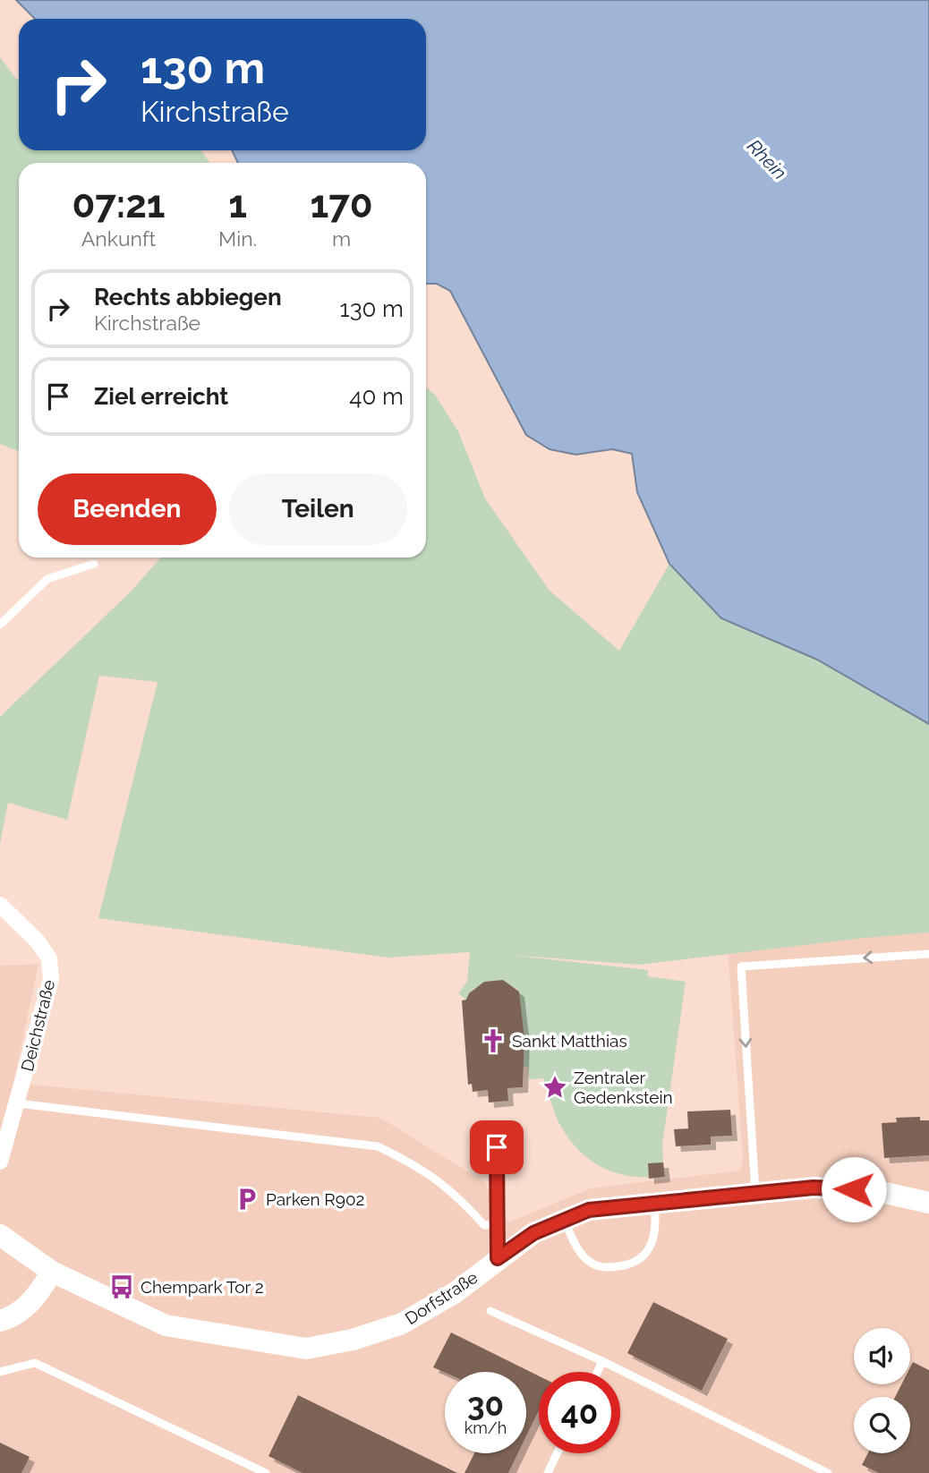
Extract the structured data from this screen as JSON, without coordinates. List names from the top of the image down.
{
  "streets": {
    "street": ["Deichstraße", "Dorfstraße"]
  },
  "water": ["Rhein"],
  "places": {
    "church": ["Sankt Matthias"],
    "place": ["Zentraler Gedenkstein"],
    "parking": ["Parken R902"],
    "bus stop": ["Chempark Tor 2"]
  },
  "page": {
    "turn": ["130 m", "Kirchstraße"],
    "eta": [
      "07:21",
      "Ankunft",
      "1",
      "Min.",
      "170",
      "m"
    ],
    "list": [
      {
        "name": "Rechts abbiegen",
        "note": "Kirchstraße",
        "value": "130 m"
      },
      {
        "name": "Ziel erreicht",
        "value": "40 m"
      }
    ],
    "buttons": ["Beenden", "Teilen"],
    "speed": "30 km/h",
    "limit": "40"
  }
}
